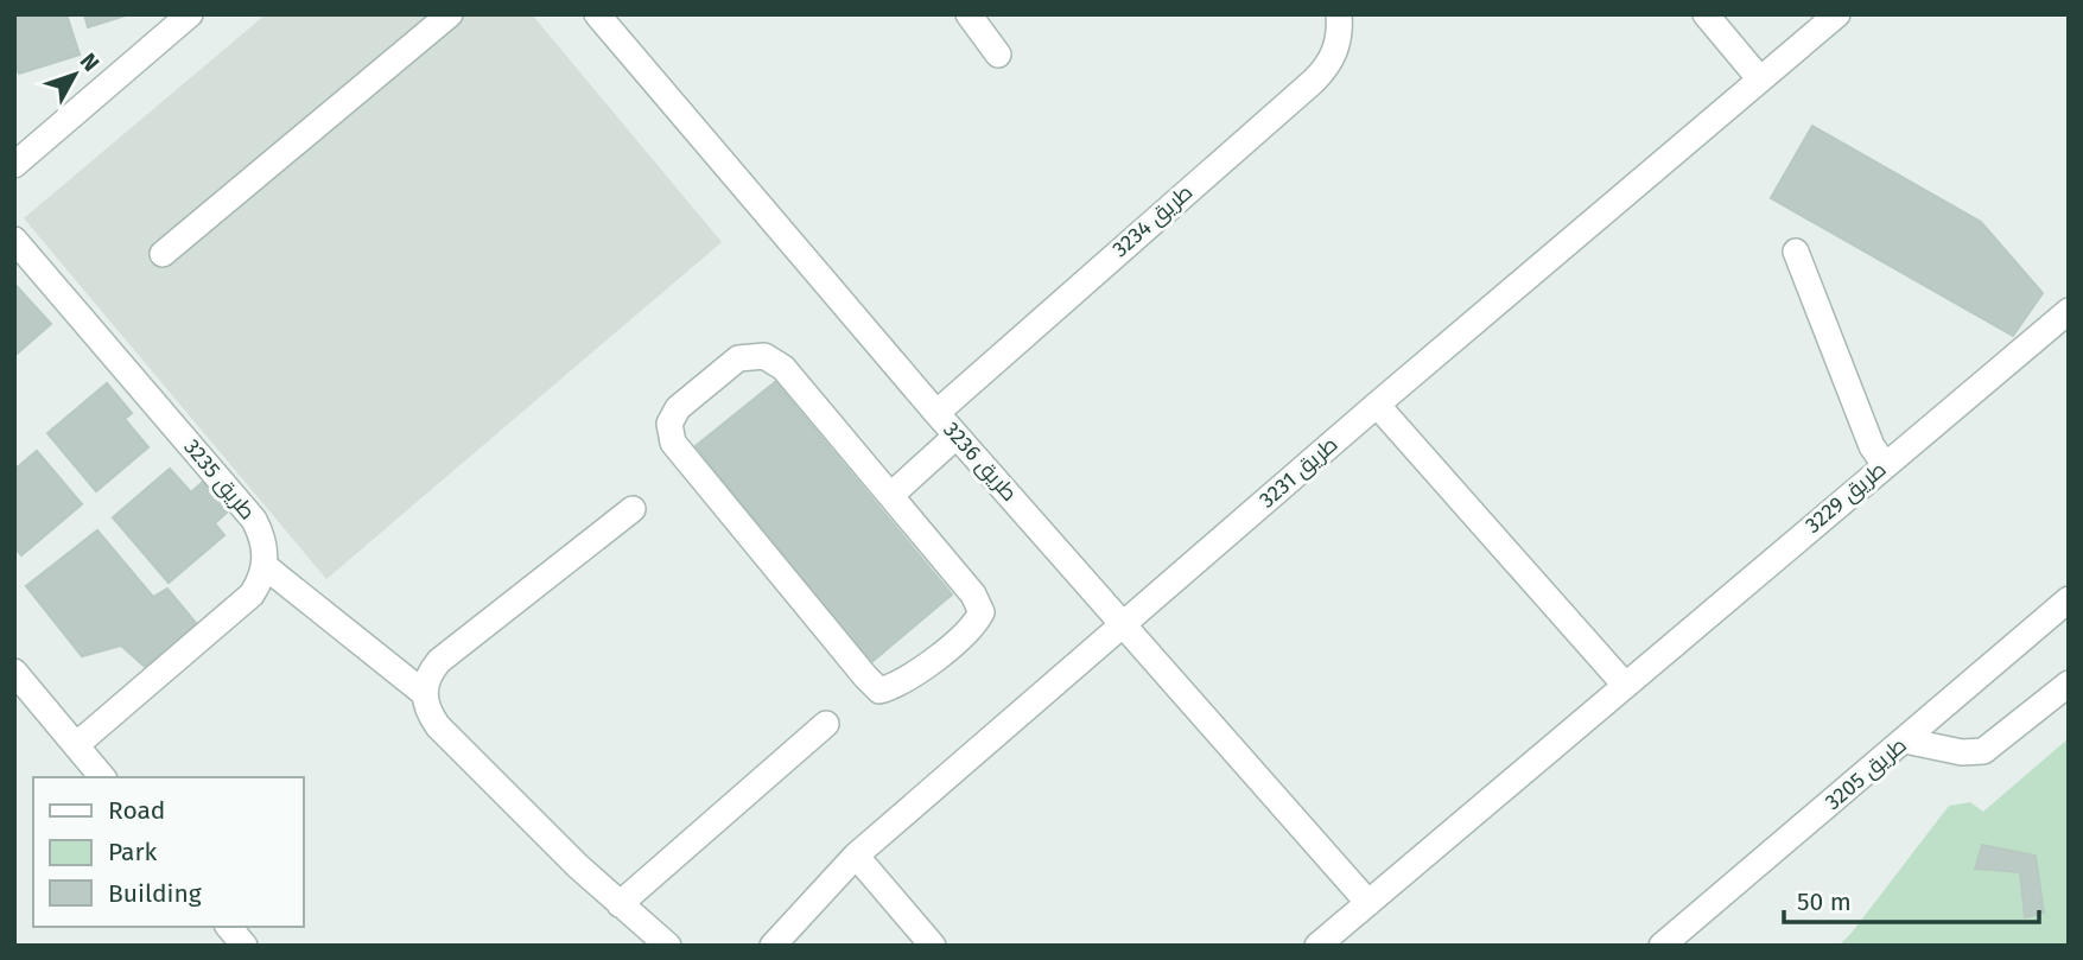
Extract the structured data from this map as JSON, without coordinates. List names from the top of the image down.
{
  "streets": {
    "street": [
      "طريق 3234",
      "طريق 3236",
      "طريق 3231",
      "طريق 3235",
      "طريق 3229",
      "طريق 3205"
    ]
  },
  "crossings": [
    ["طريق 3234", "طريق 3236"],
    ["طريق 3236", "طريق 3231"],
    ["طريق 3236", "طريق 3229"]
  ],
  "legend": ["Road", "Park", "Building"],
  "scale_bar": "50 m",
  "north": "top right"
}
